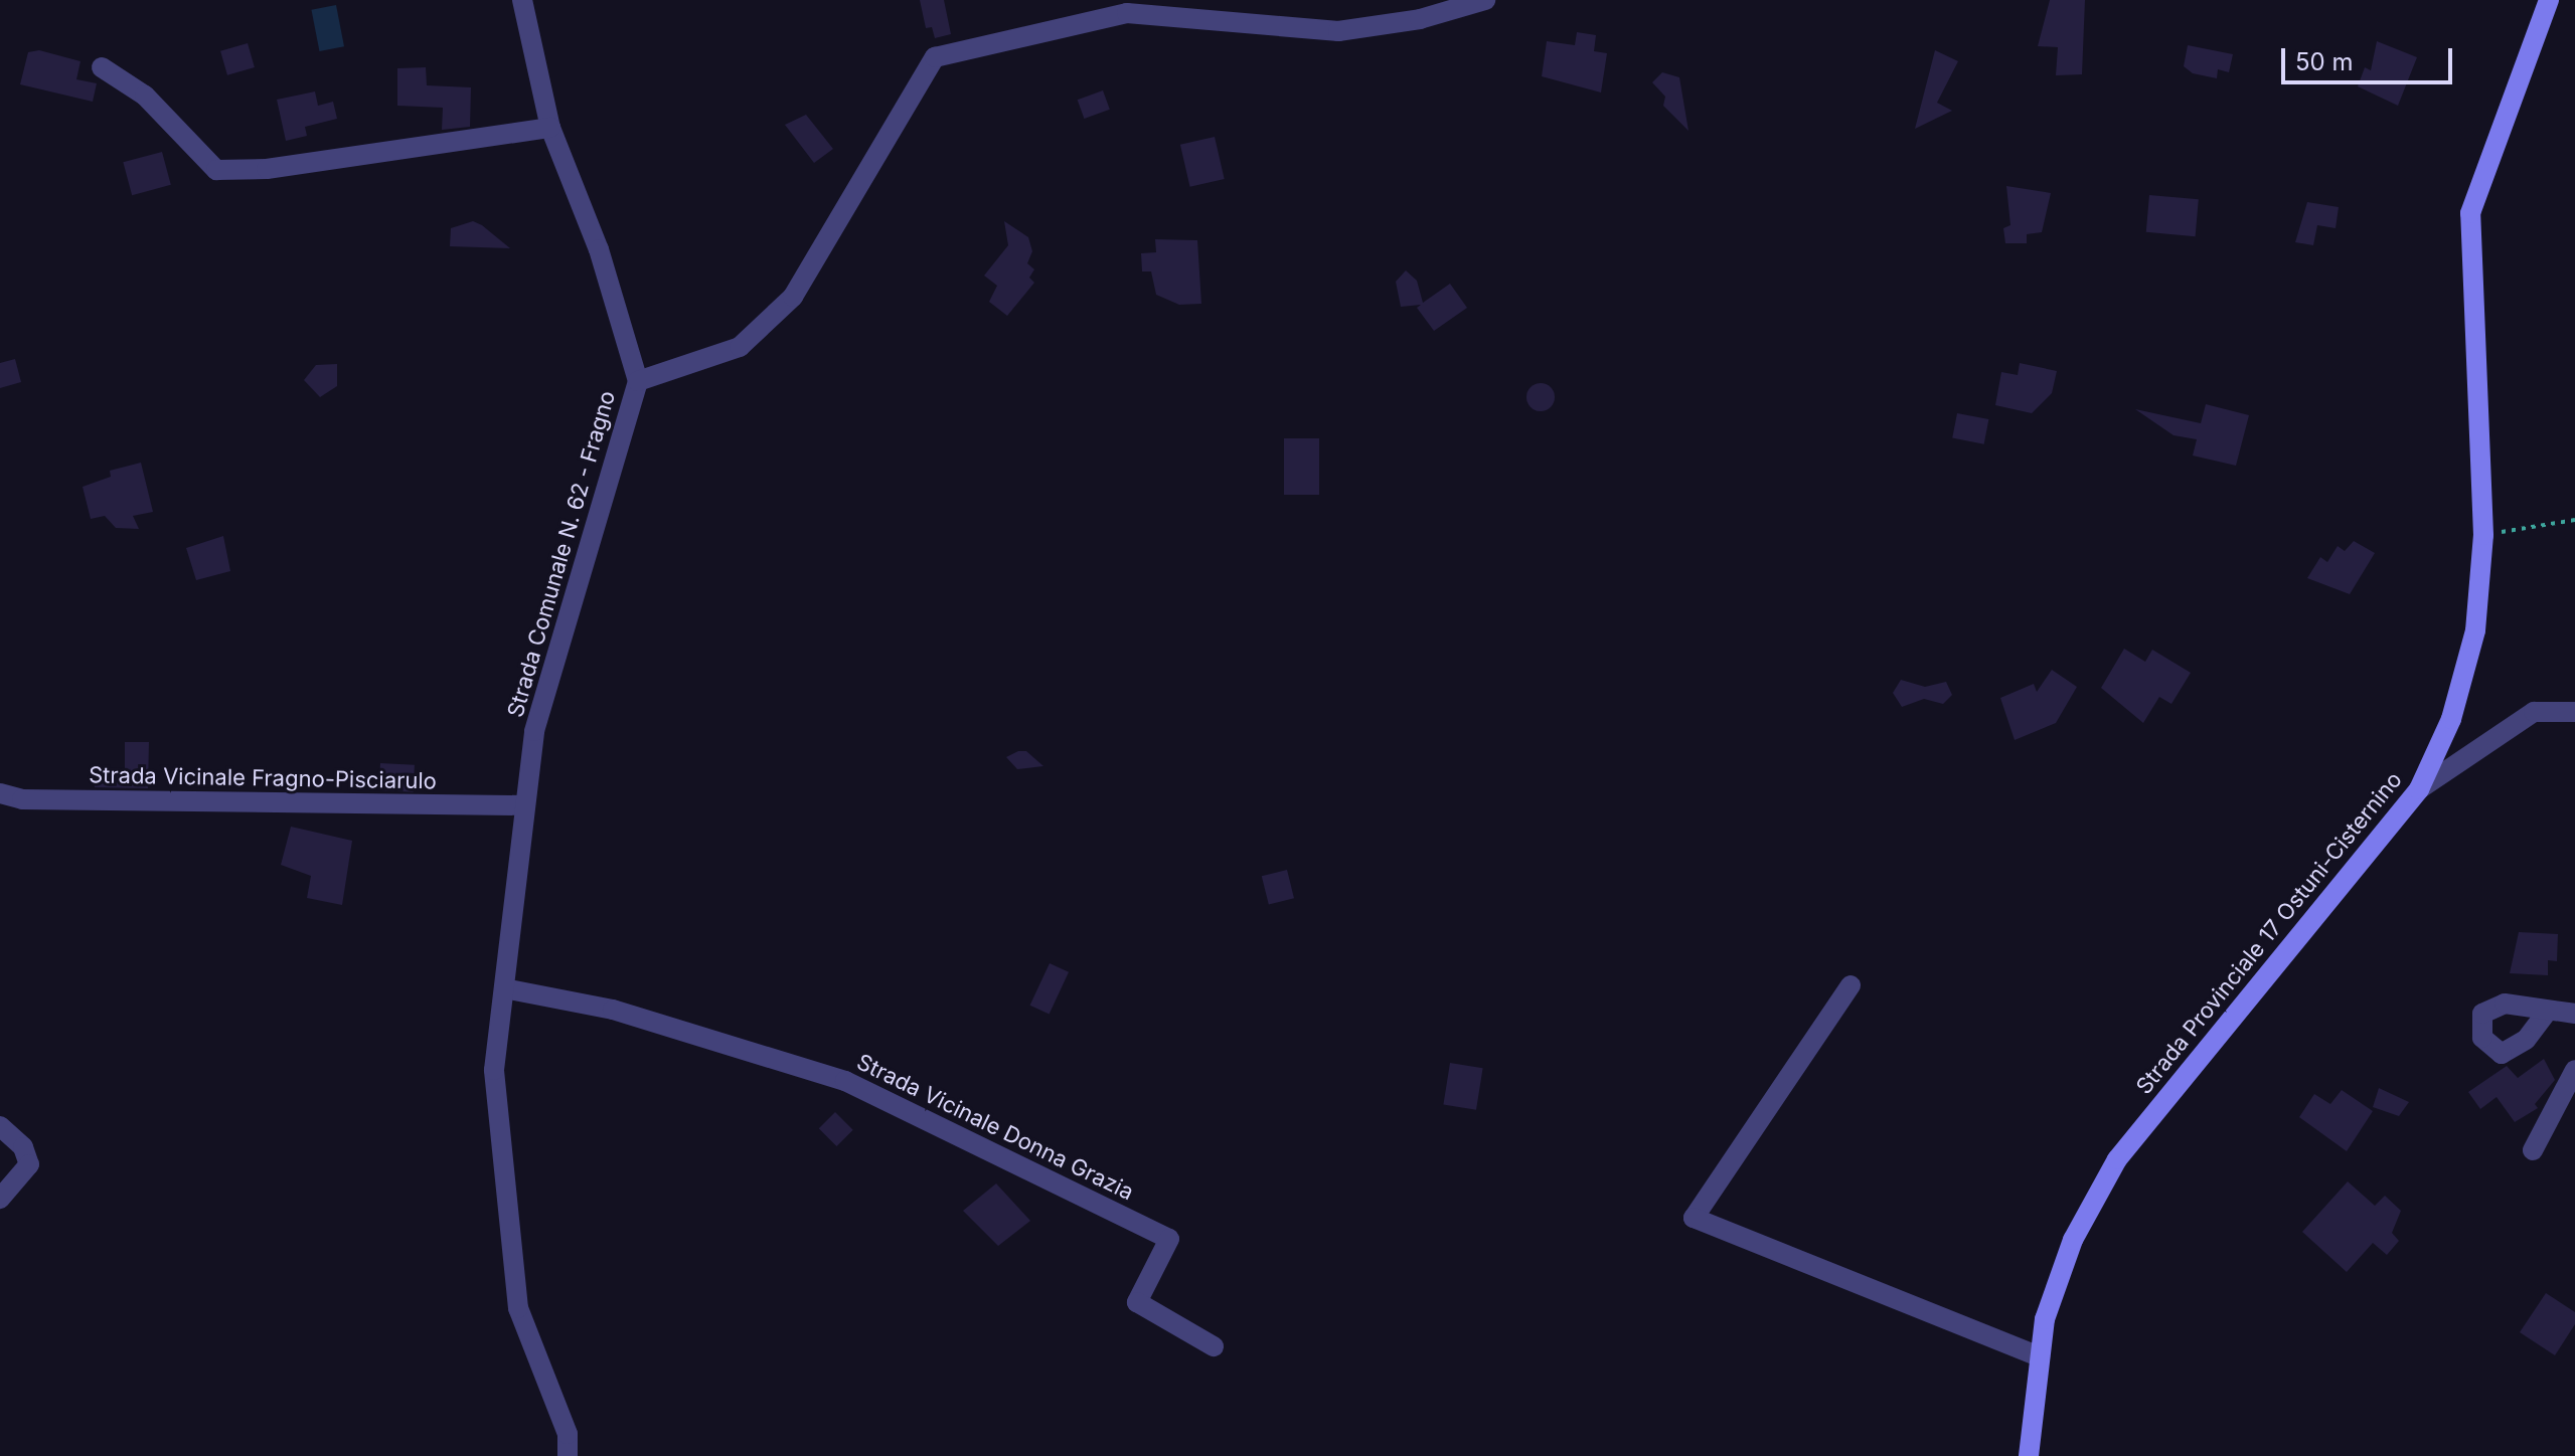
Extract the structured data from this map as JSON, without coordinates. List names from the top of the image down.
{
  "streets": {
    "main road": ["Strada Provinciale 17 Ostuni-Cisternino"],
    "street": ["Strada Comunale N. 62 - Fragno", "Strada Vicinale Fragno-Pisciarulo", "Strada Vicinale Donna Grazia"]
  },
  "crossings": [
    ["Strada Comunale N. 62 - Fragno", "Strada Vicinale Fragno-Pisciarulo"],
    ["Strada Comunale N. 62 - Fragno", "Strada Vicinale Donna Grazia"]
  ],
  "scale_bar": "50 m"
}
